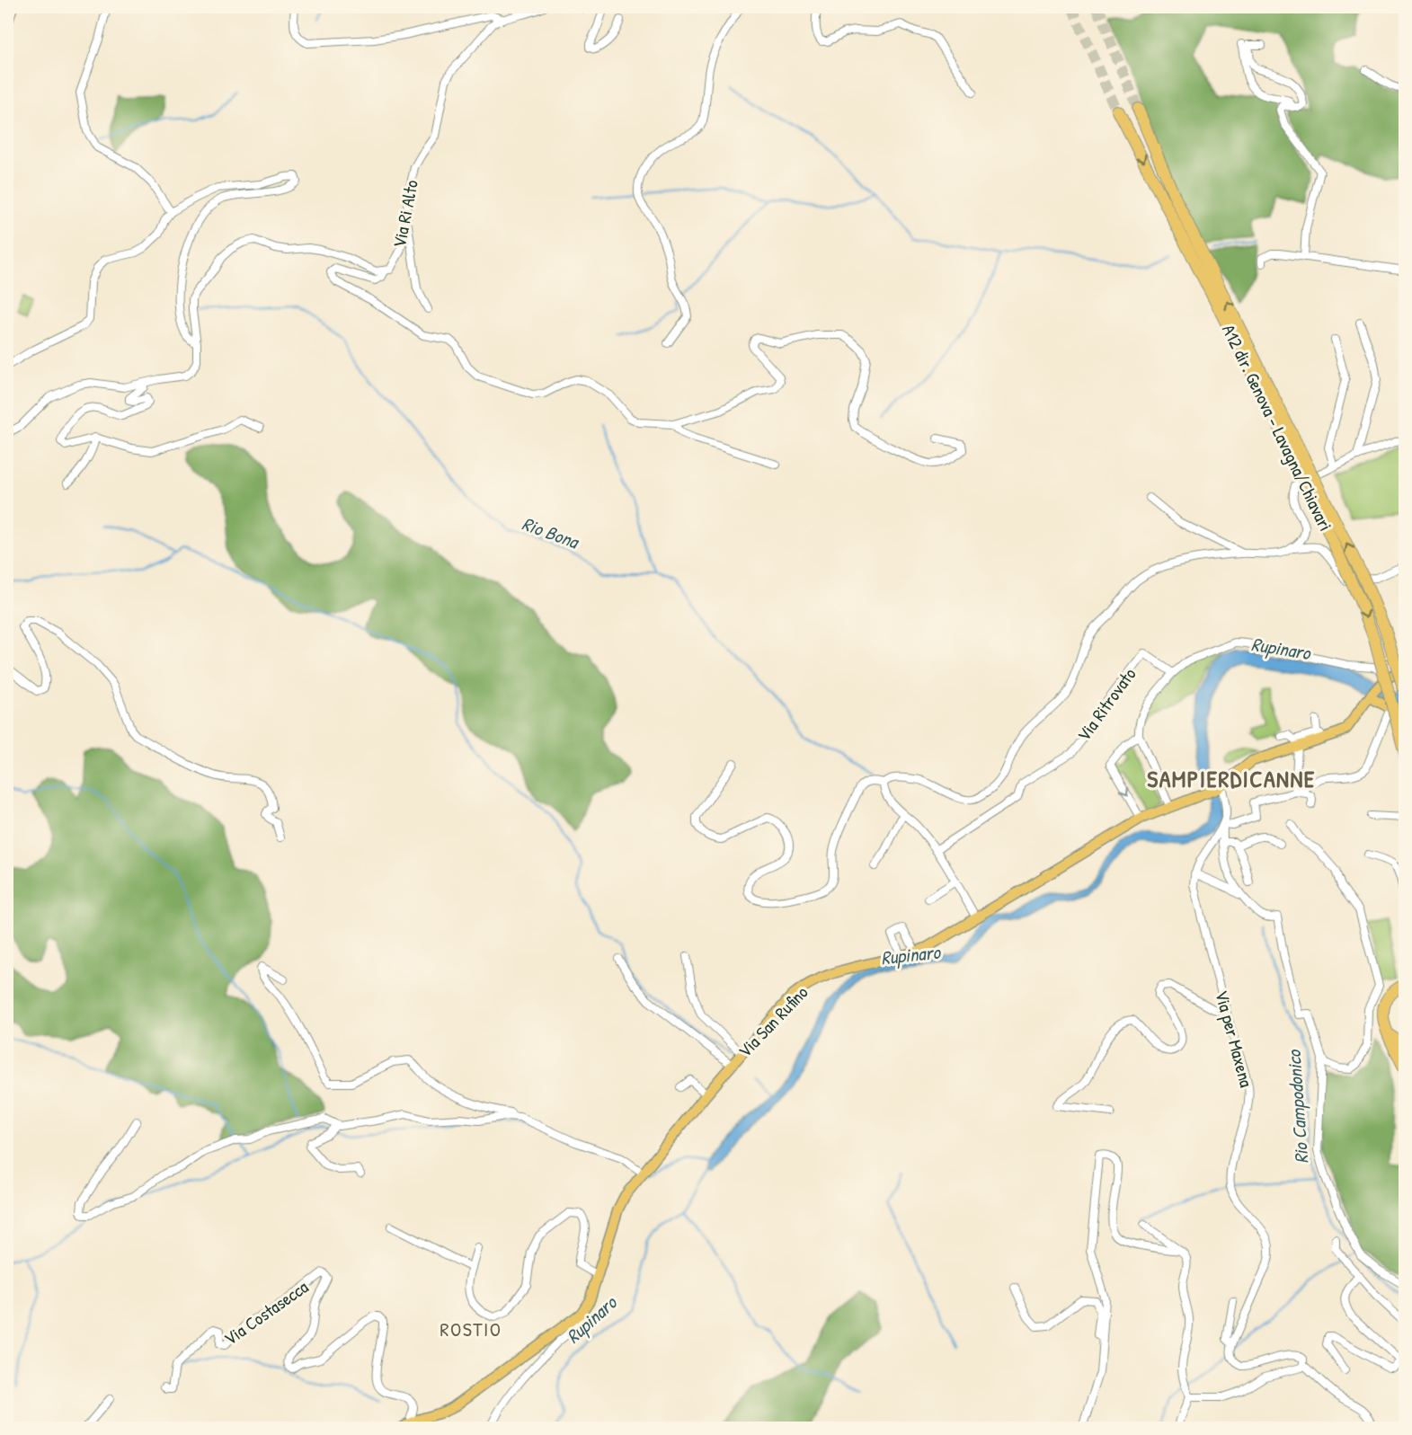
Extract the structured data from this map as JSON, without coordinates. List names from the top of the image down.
{
  "streets": {
    "highway": ["A12 dir. Genova - Lavagna/Chiavari"],
    "main road": ["Via San Rufino"],
    "street": [
      "Via Ri Alto",
      "Via Ritrovato",
      "Via per Maxena",
      "Via Costasecca"
    ]
  },
  "districts": ["SAMPIERDICANNE", "ROSTIO"],
  "water": ["Rio Bona", "Rupinaro", "Rio Campodonico"]
}
